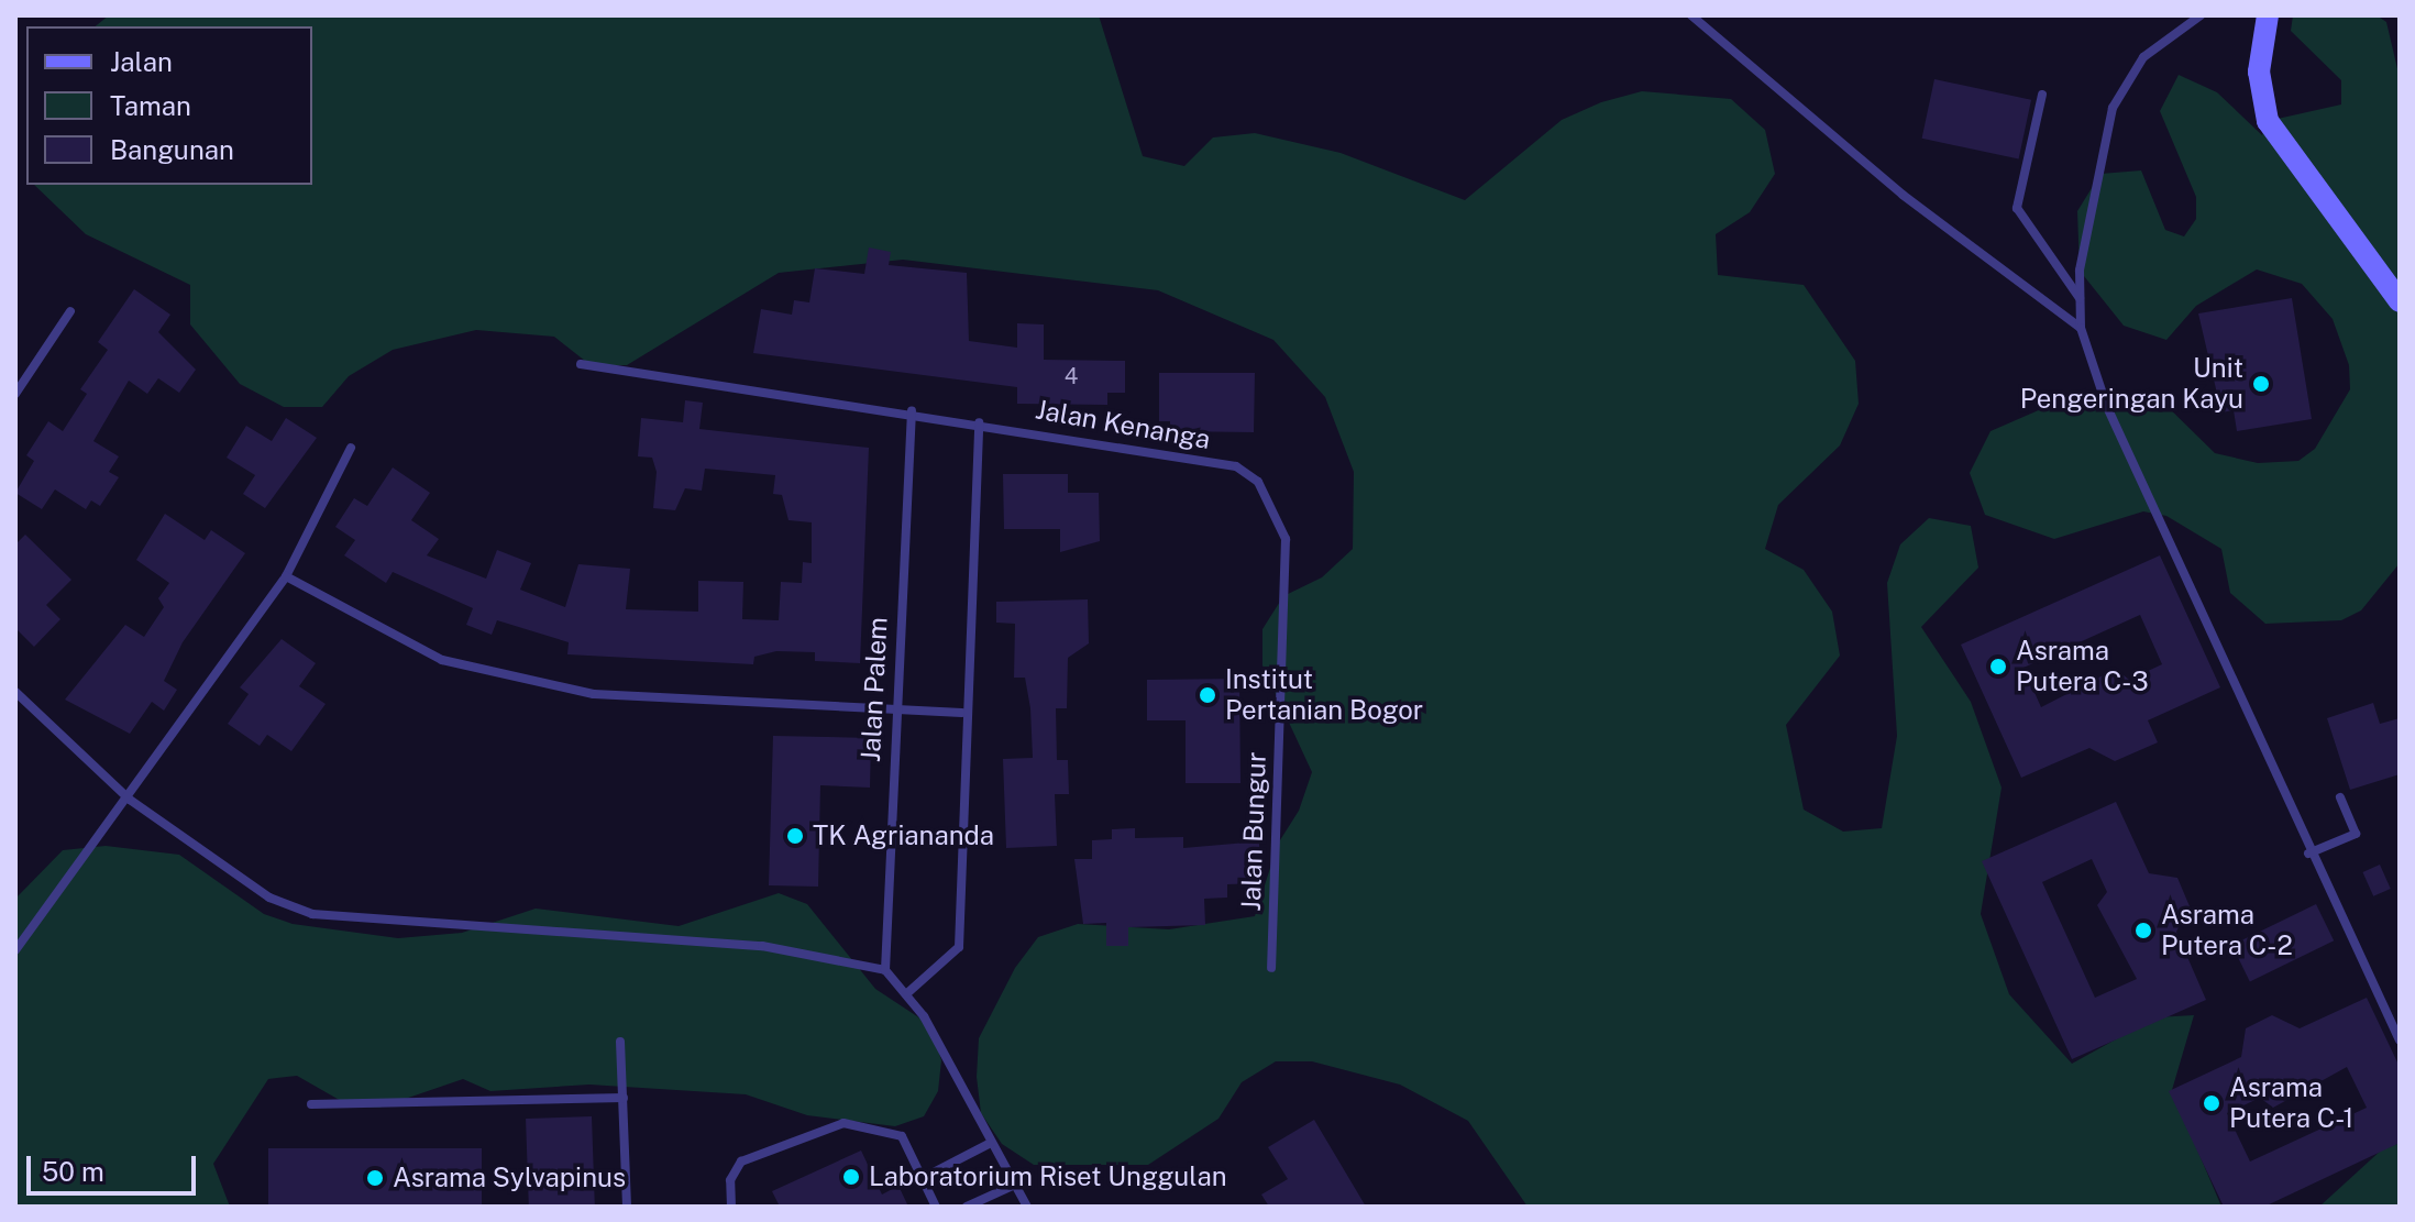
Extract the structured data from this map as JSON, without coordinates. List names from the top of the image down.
{
  "streets": {
    "lane": ["Jalan Kenanga", "Jalan Palem", "Jalan Bungur"]
  },
  "crossings": [
    ["Jalan Kenanga", "Jalan Palem"],
    ["Jalan Kenanga", "Jalan Bungur"]
  ],
  "places": [
    "Unit Pengeringan Kayu",
    "Asrama Putera C-3",
    "Institut Pertanian Bogor",
    "TK Agriananda",
    "Asrama Putera C-2",
    "Asrama Putera C-1",
    "Laboratorium Riset Unggulan",
    "Asrama Sylvapinus"
  ],
  "house_numbers": ["4"],
  "legend": ["Jalan", "Taman", "Bangunan"],
  "scale_bar": "50 m"
}
